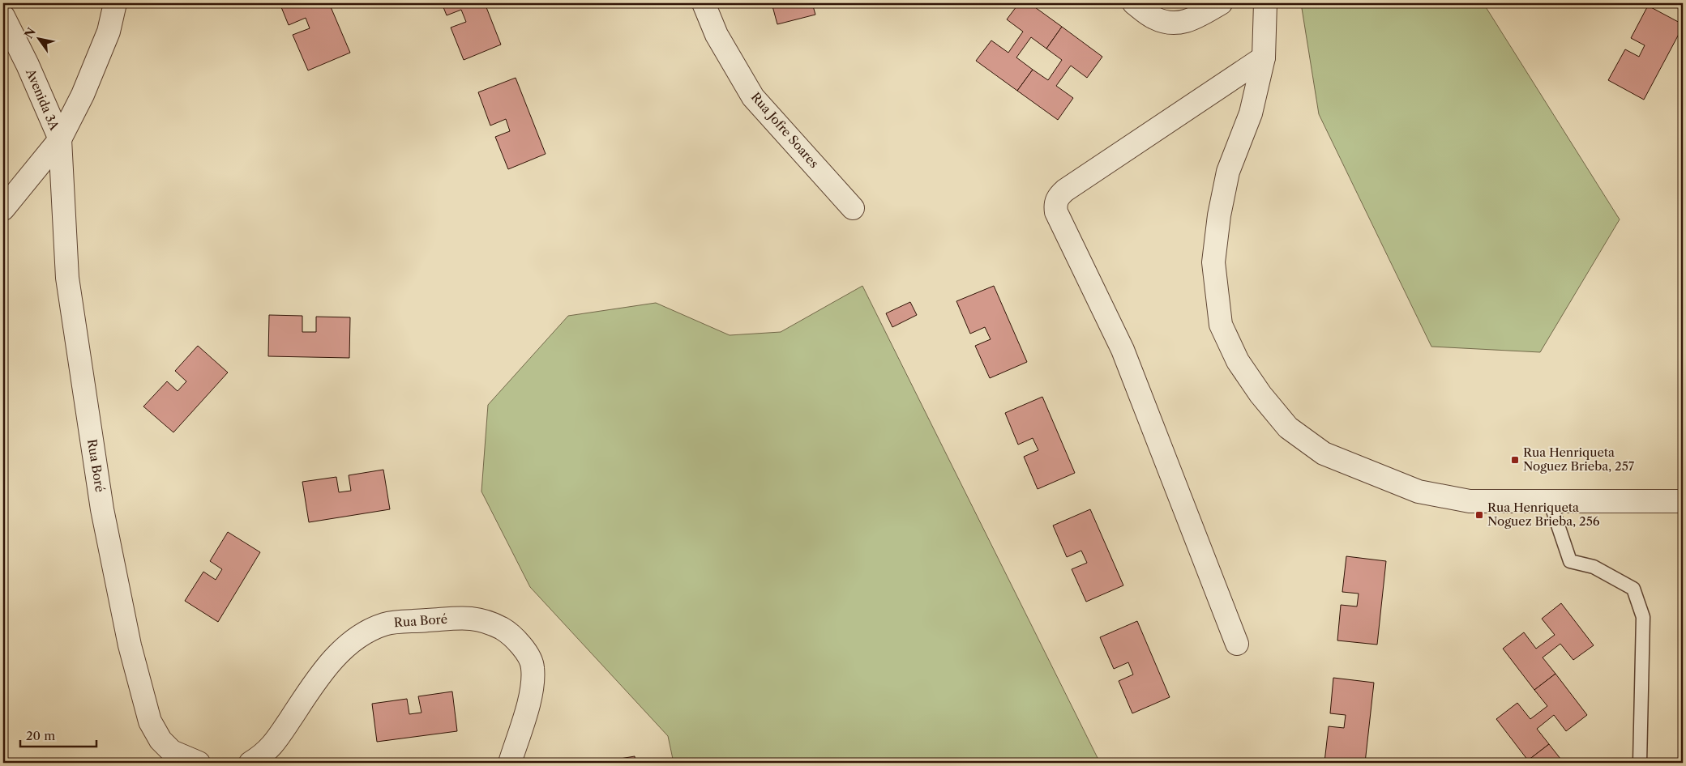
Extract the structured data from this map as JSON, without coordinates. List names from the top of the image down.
{
  "streets": {
    "street": ["Avenida 3A", "Rua Jofre Soares", "Rua Boré"]
  },
  "crossings": [
    ["Avenida 3A", "Rua Boré"]
  ],
  "places": {
    "transit": ["Rua Henriqueta Noguez Brieba, 257", "Rua Henriqueta Noguez Brieba, 256"]
  },
  "scale_bar": "20 m",
  "north": "top left"
}
